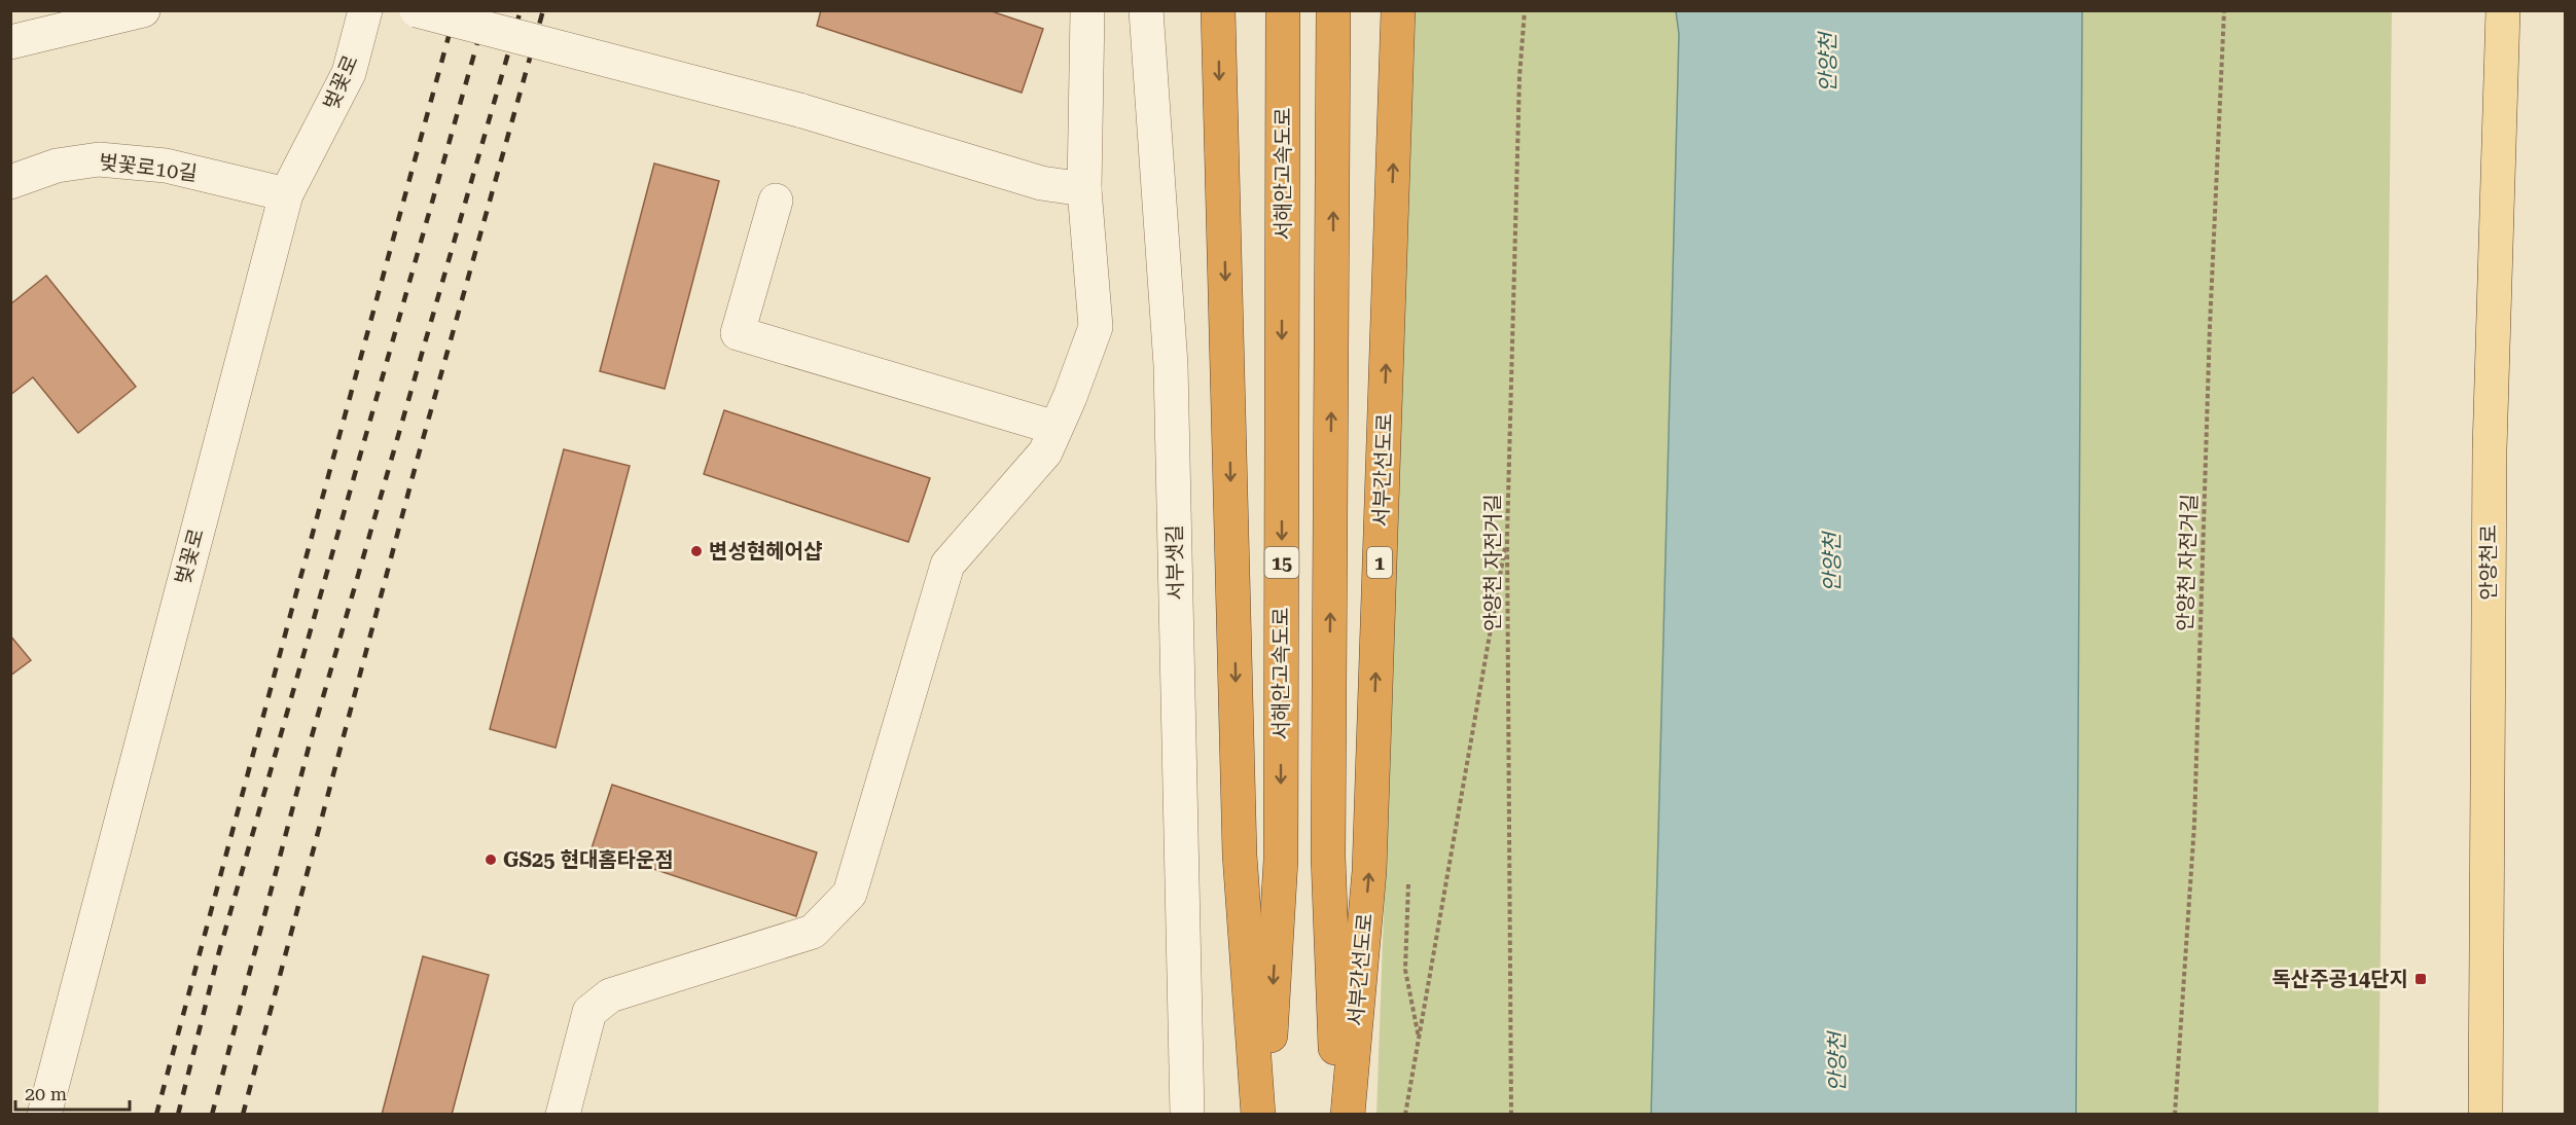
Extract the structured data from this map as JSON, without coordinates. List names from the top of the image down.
{
  "streets": {
    "highway": [
      "서해안고속도로",
      "서부간선도로",
      "15",
      "1"
    ],
    "main road": ["안양천로"],
    "street": ["벚꽃로", "벚꽃로10길", "서부샛길"],
    "path": ["안양천 자전거길"]
  },
  "crossings": [
    ["벚꽃로", "벚꽃로10길"]
  ],
  "water": ["안양천"],
  "places": {
    "other": ["변성현헤어샵", "GS25 현대홈타운점"],
    "transit": ["독산주공14단지"]
  },
  "scale_bar": "20 m"
}
